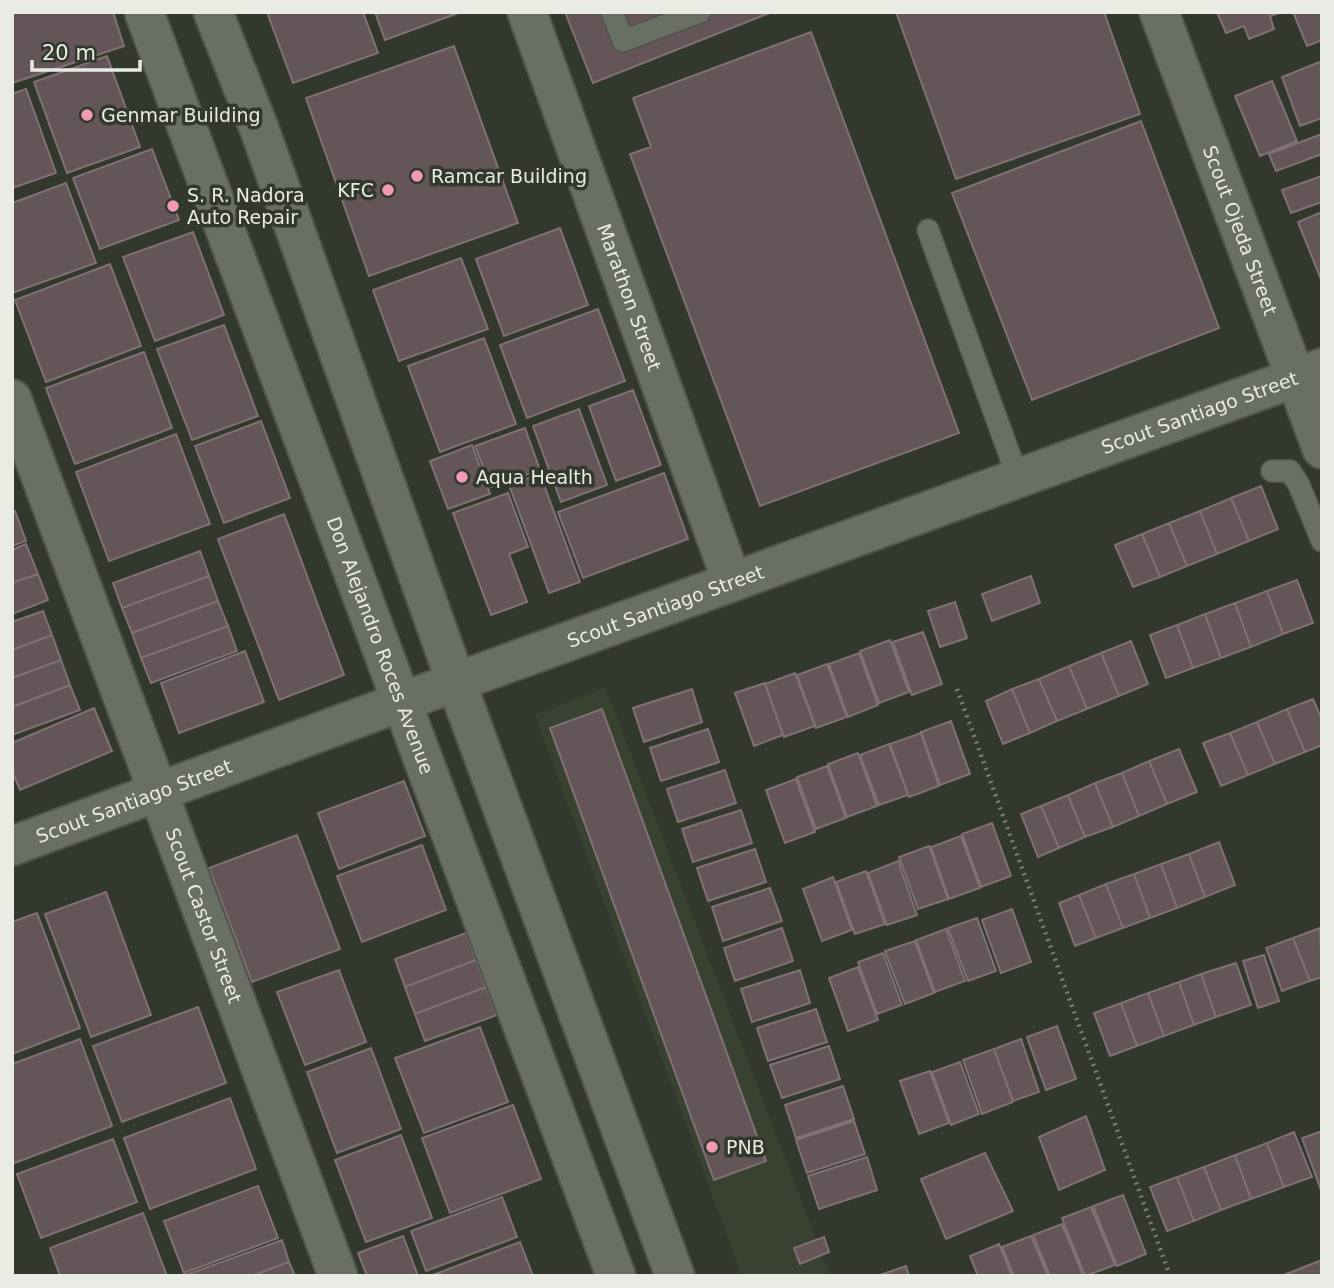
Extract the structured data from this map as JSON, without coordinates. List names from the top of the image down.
{
  "streets": {
    "street": [
      "Scout Ojeda Street",
      "Marathon Street",
      "Scout Santiago Street",
      "Don Alejandro Roces Avenue",
      "Scout Castor Street"
    ]
  },
  "crossings": [
    ["Scout Ojeda Street", "Scout Santiago Street"],
    ["Marathon Street", "Scout Santiago Street"],
    ["Scout Santiago Street", "Don Alejandro Roces Avenue"],
    ["Scout Santiago Street", "Scout Castor Street"]
  ],
  "places": [
    "Genmar Building",
    "Ramcar Building",
    "KFC",
    "S. R. Nadora Auto Repair",
    "Aqua Health",
    "PNB"
  ],
  "scale_bar": "20 m"
}
